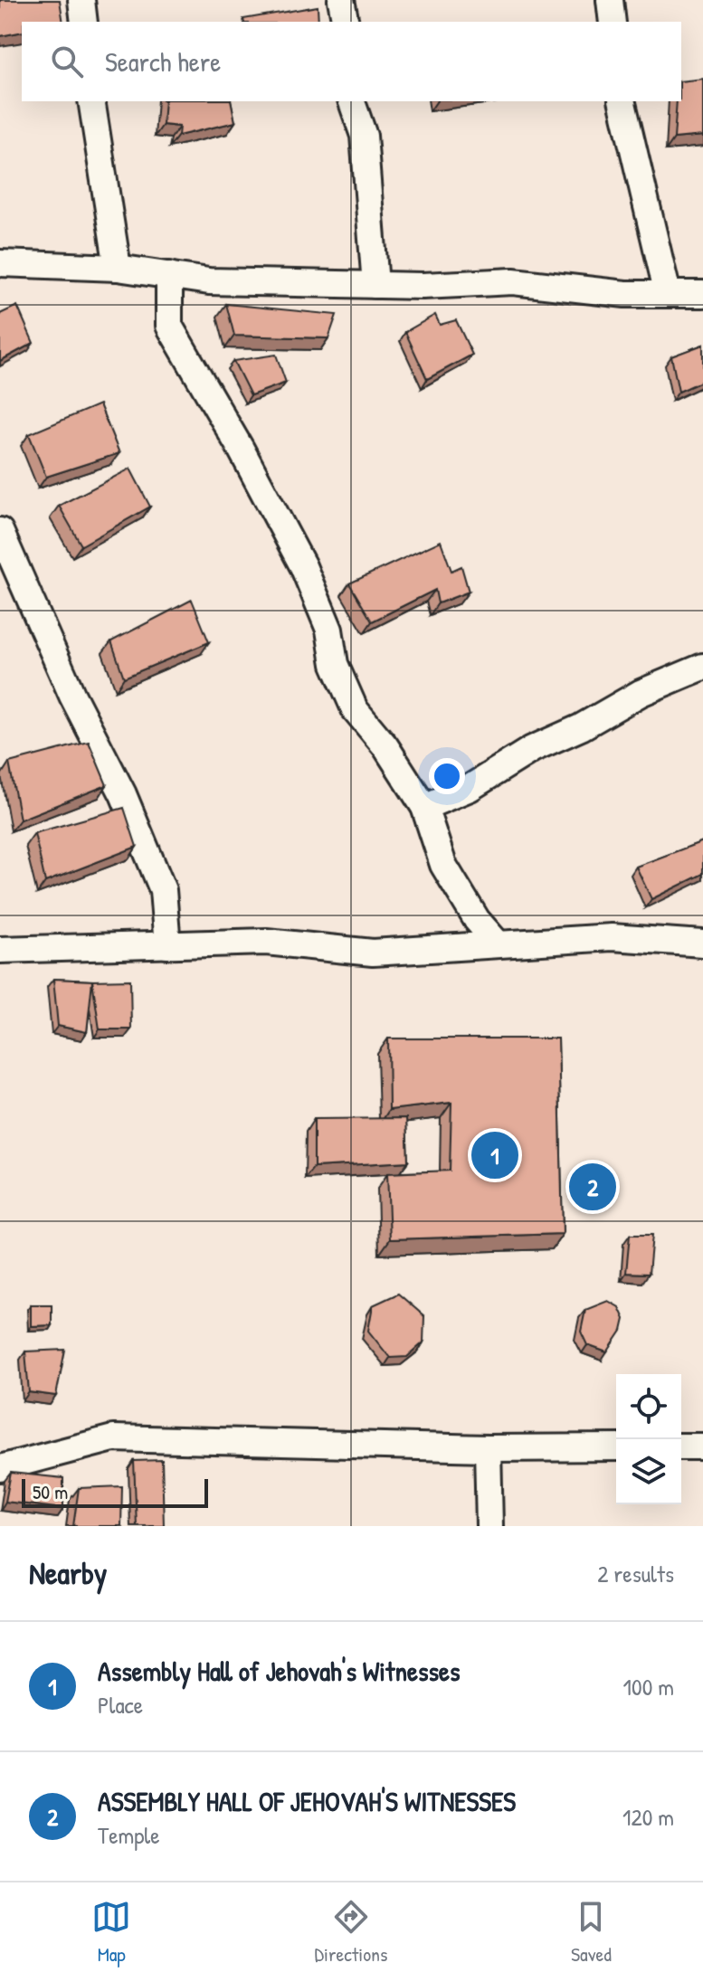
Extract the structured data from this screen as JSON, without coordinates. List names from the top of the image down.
{
  "scale_bar": "50 m",
  "page": {
    "search": "Search here",
    "pins": ["1", "2"],
    "scale": "50 m",
    "heading": ["Nearby", "2 results"],
    "list": [
      {
        "mark": "1",
        "name": "Assembly Hall of Jehovah's Witnesses",
        "note": "Place",
        "value": "100 m"
      },
      {
        "mark": "2",
        "name": "ASSEMBLY HALL OF JEHOVAH'S WITNESSES",
        "note": "Temple",
        "value": "120 m"
      }
    ],
    "nav": ["Map", "Directions", "Saved"]
  }
}
